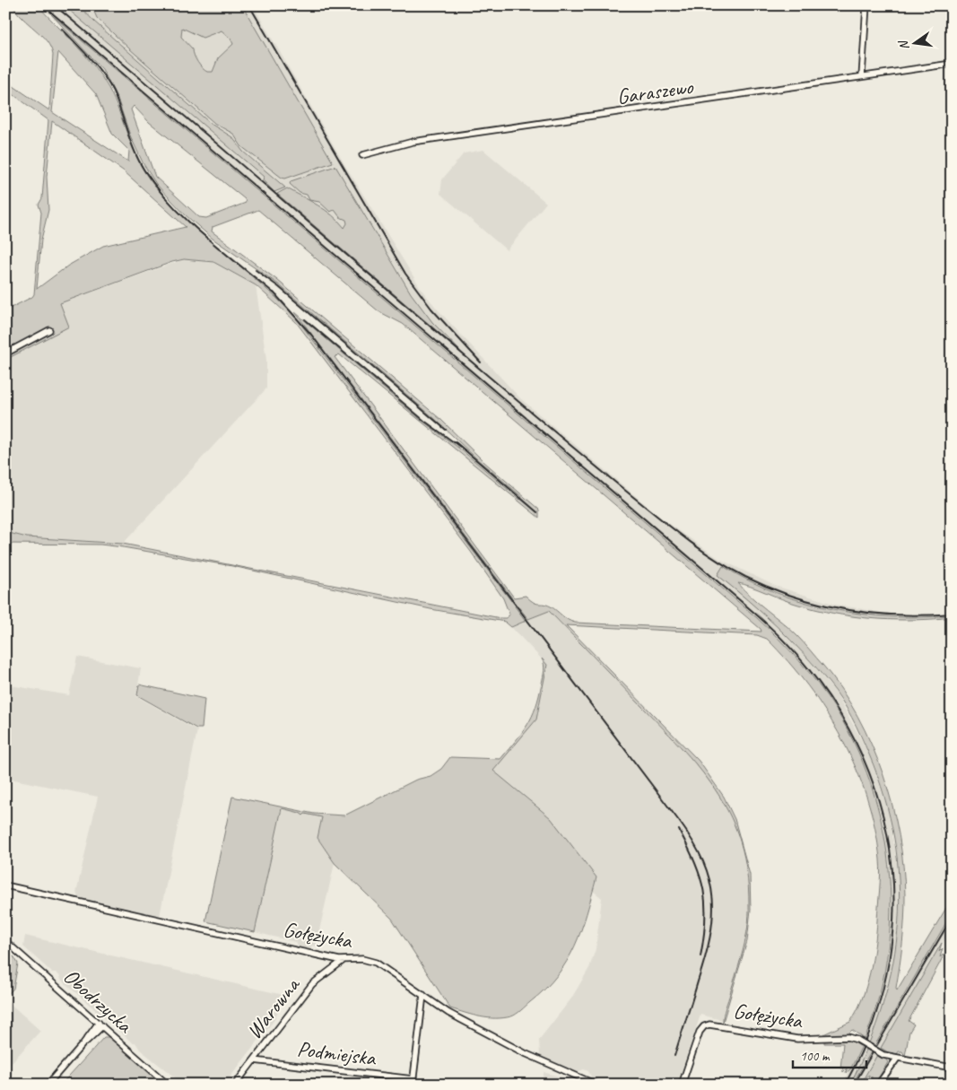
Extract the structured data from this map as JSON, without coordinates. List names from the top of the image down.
{
  "streets": {
    "street": [
      "Garaszewo",
      "Gołężycka",
      "Obodrzycka",
      "Warowna",
      "Podmiejska"
    ]
  },
  "crossings": [
    ["Gołężycka", "Warowna"],
    ["Warowna", "Podmiejska"]
  ],
  "scale_bar": "100 m",
  "north": "left"
}
